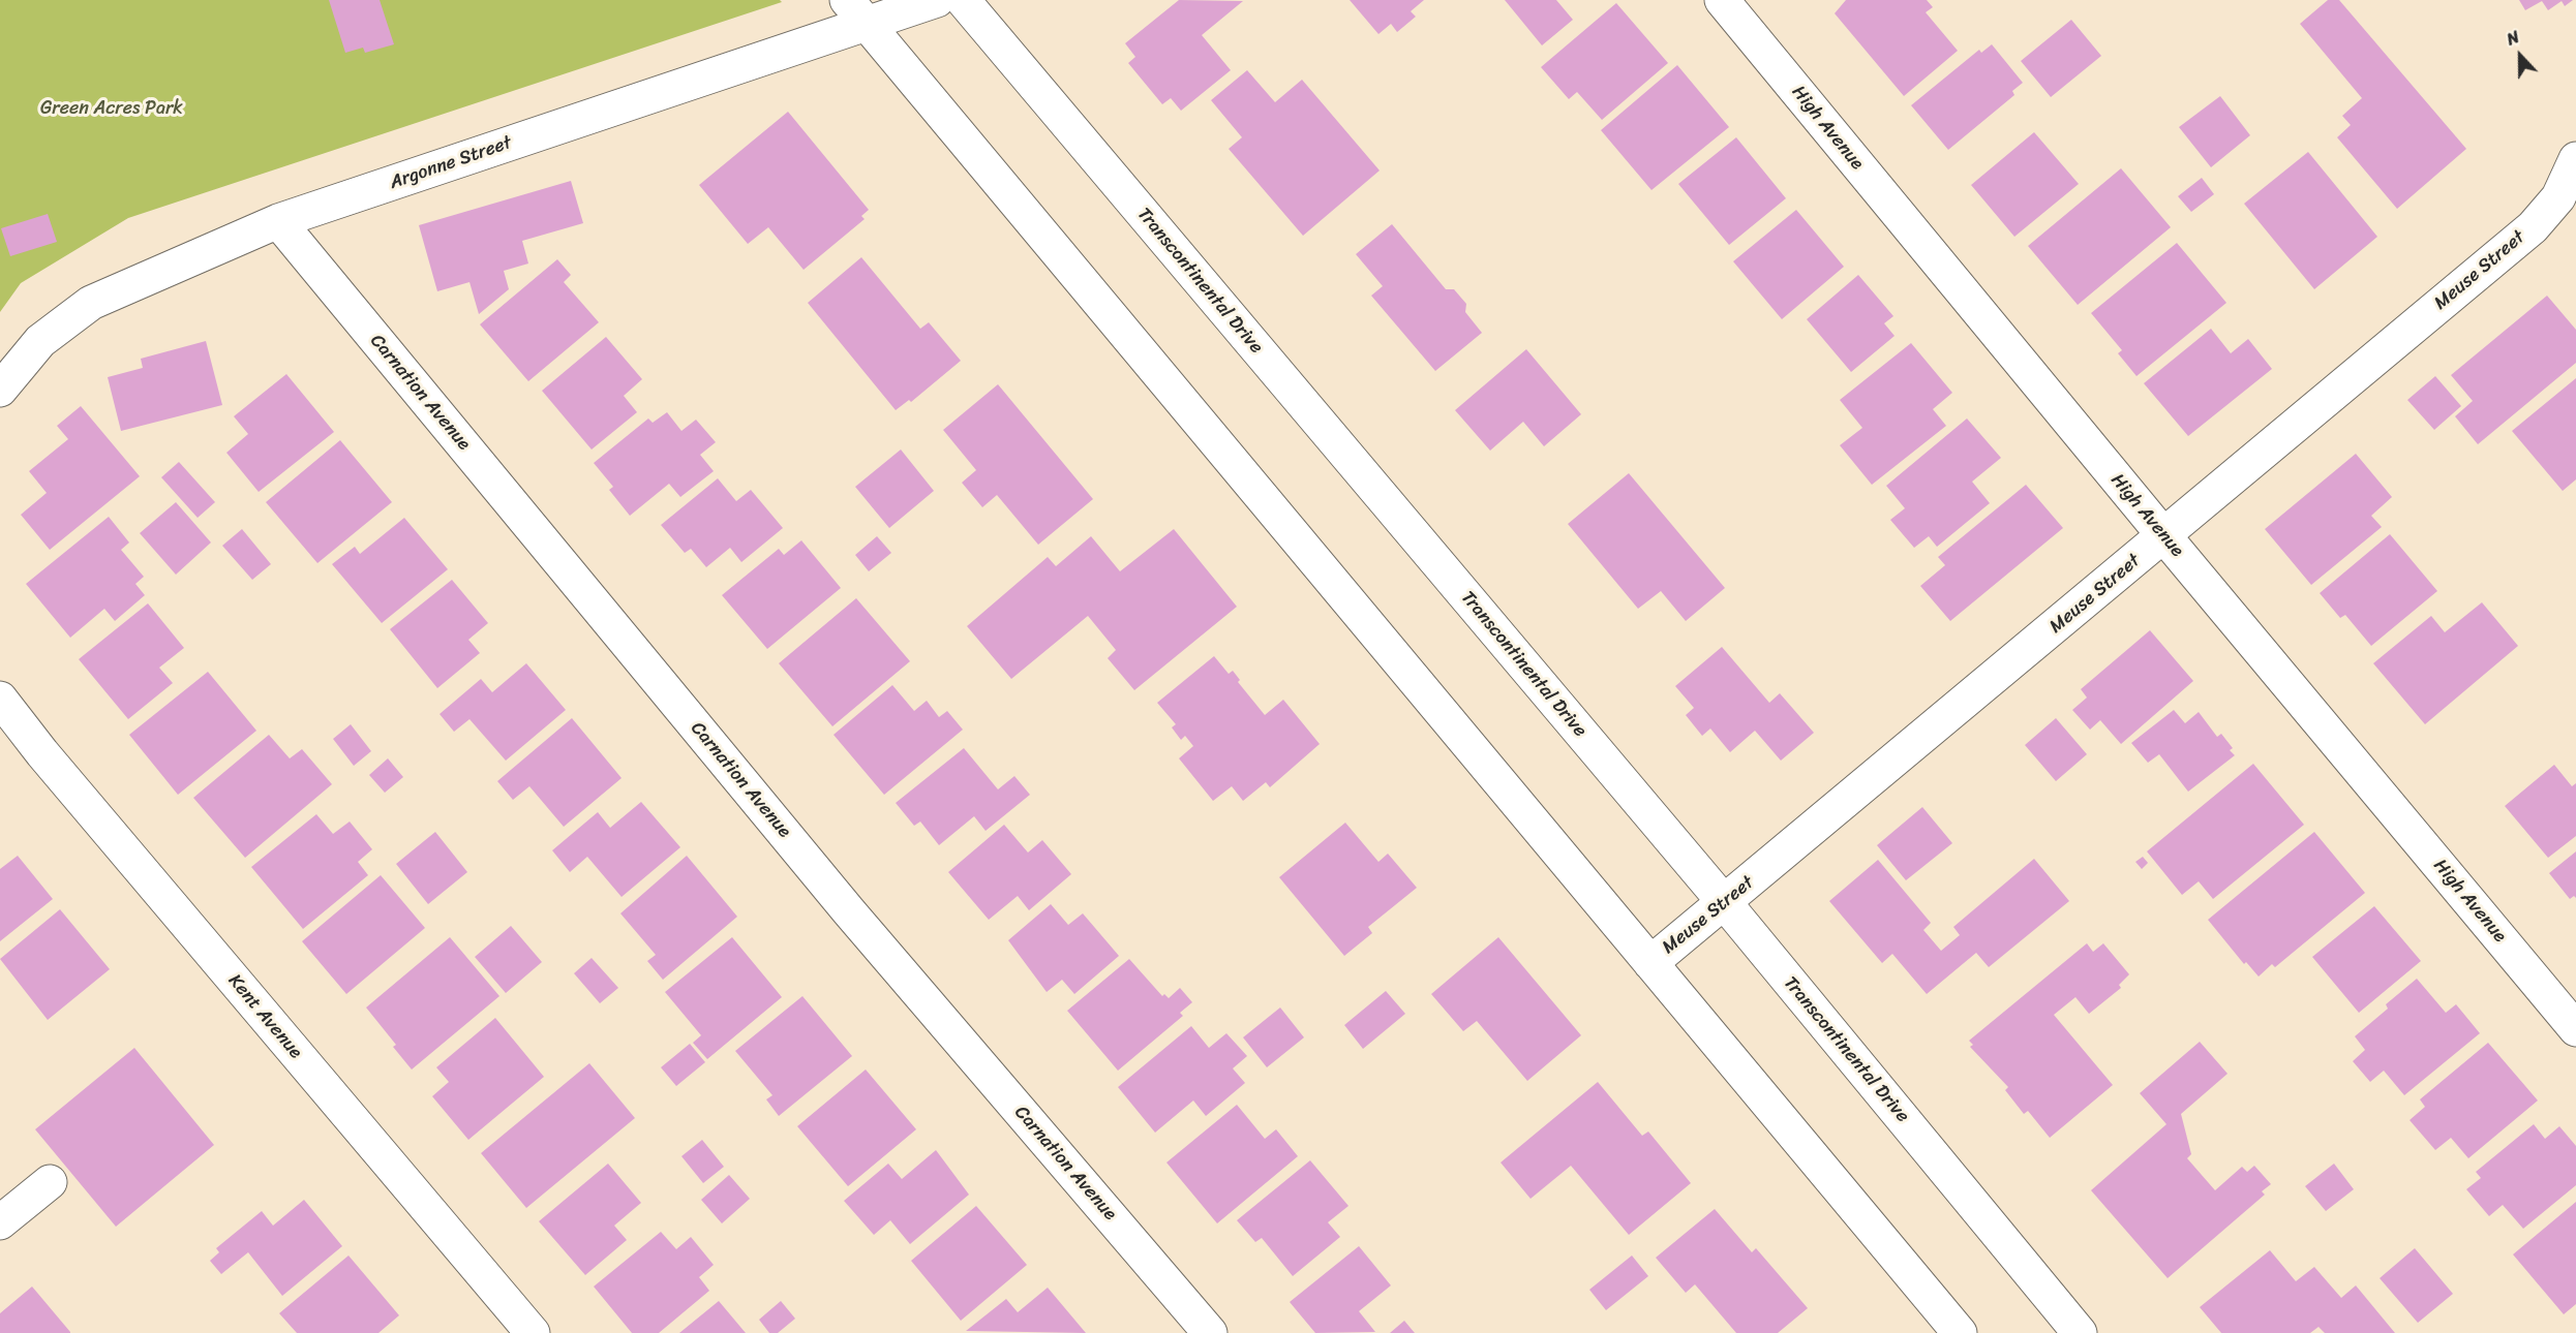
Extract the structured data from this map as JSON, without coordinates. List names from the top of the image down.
{
  "streets": {
    "street": [
      "High Avenue",
      "Argonne Street",
      "Meuse Street",
      "Transcontinental Drive",
      "Carnation Avenue",
      "Kent Avenue"
    ]
  },
  "crossings": [
    ["High Avenue", "Meuse Street"],
    ["Argonne Street", "Carnation Avenue"],
    ["Meuse Street", "Transcontinental Drive"]
  ],
  "parks": ["Green Acres Park"],
  "north": "top"
}
